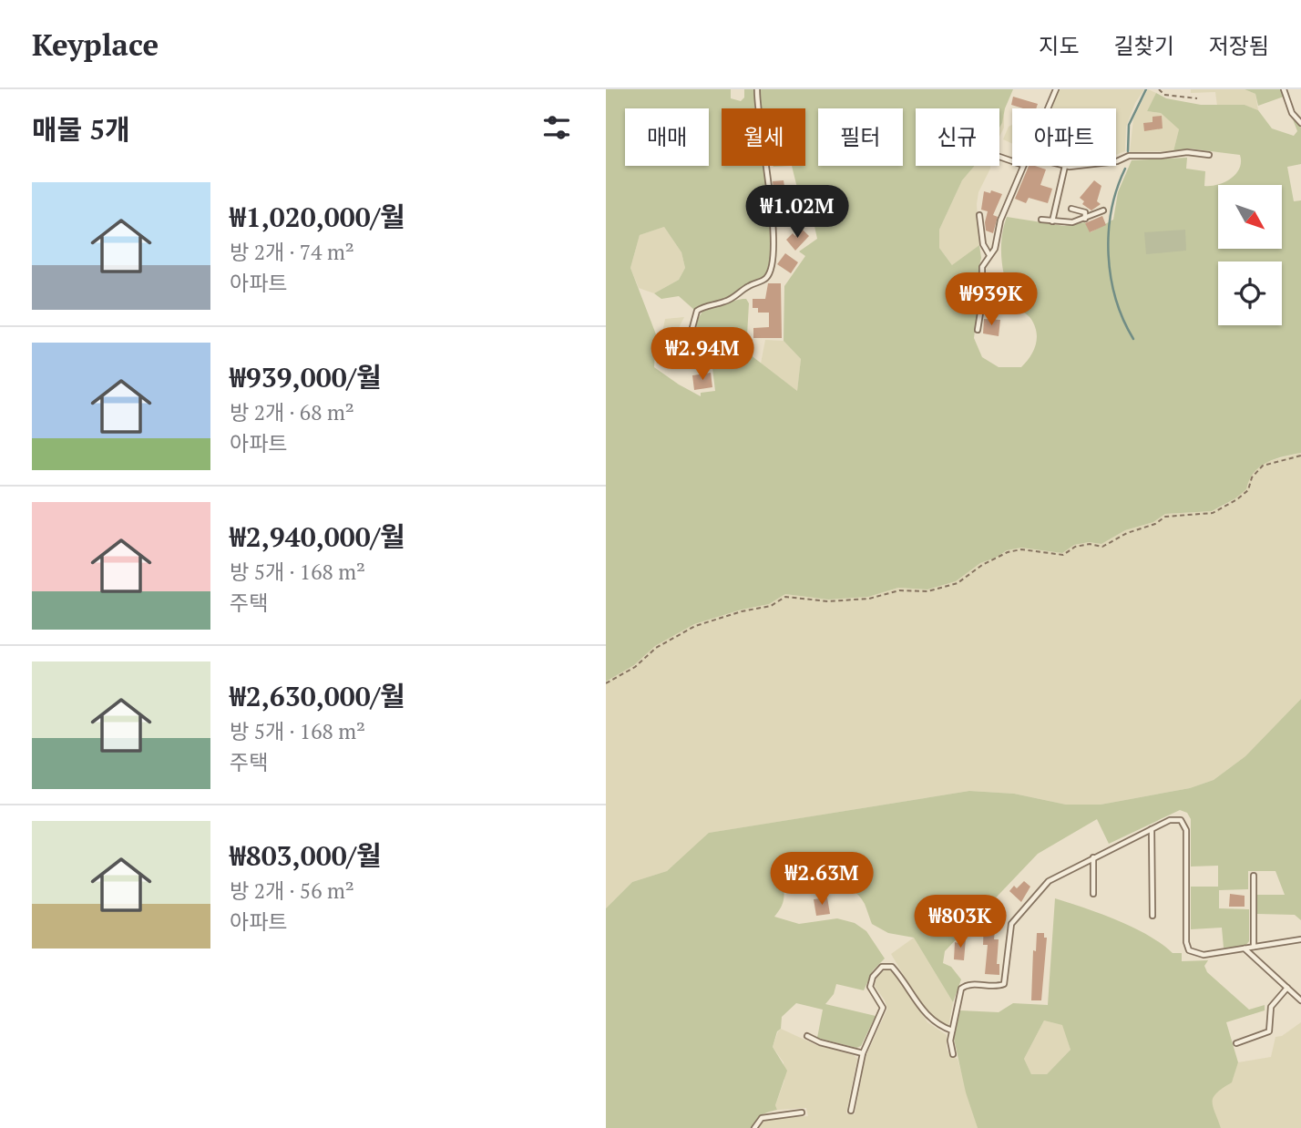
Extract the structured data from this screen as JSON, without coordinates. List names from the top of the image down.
{
  "north": "bottom right",
  "page": {
    "header": "Keyplace",
    "nav": ["지도", "길찾기", "저장됨"],
    "heading": "매물 5개",
    "chip": [
      "매매",
      "월세",
      "필터",
      "신규",
      "아파트"
    ],
    "list": [
      {
        "name": "₩1,020,000/월",
        "note": "방 2개 · 74 m² · 아파트"
      },
      {
        "name": "₩939,000/월",
        "note": "방 2개 · 68 m² · 아파트"
      },
      {
        "name": "₩2,940,000/월",
        "note": "방 5개 · 168 m² · 주택"
      },
      {
        "name": "₩2,630,000/월",
        "note": "방 5개 · 168 m² · 주택"
      },
      {
        "name": "₩803,000/월",
        "note": "방 2개 · 56 m² · 아파트"
      }
    ],
    "price": [
      "₩1.02M",
      "₩939K",
      "₩2.94M",
      "₩2.63M",
      "₩803K"
    ]
  }
}
